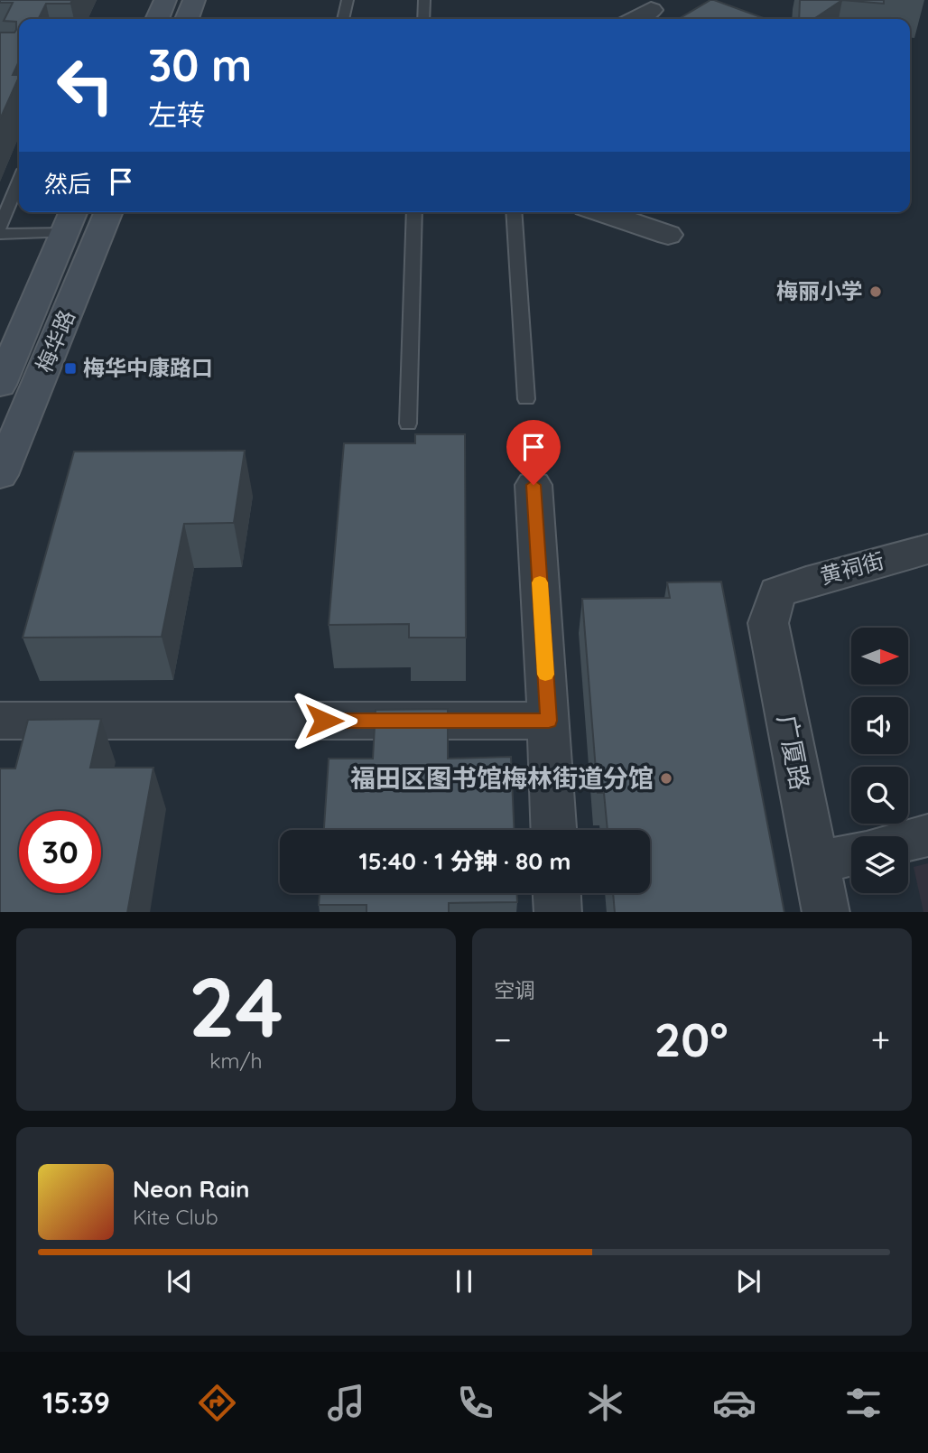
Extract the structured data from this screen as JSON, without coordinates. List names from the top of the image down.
{
  "streets": {
    "main road": ["梅华路"],
    "street": ["黄祠街", "广厦路"]
  },
  "crossings": [
    ["黄祠街", "广厦路"]
  ],
  "places": {
    "other": ["梅丽小学", "福田区图书馆梅林街道分馆"],
    "transit": ["梅华中康路口"]
  },
  "north": "right",
  "page": {
    "turn": ["30 m", "左转"],
    "then": "然后",
    "limit": "30",
    "trip": "15:40 · 1 分钟 · 80 m",
    "tile": [
      ["24", "km/h"],
      "空调"
    ],
    "heat": ["−", "20°", "+"],
    "song": ["Neon Rain", "Kite Club"],
    "tabs": "15:39"
  }
}
